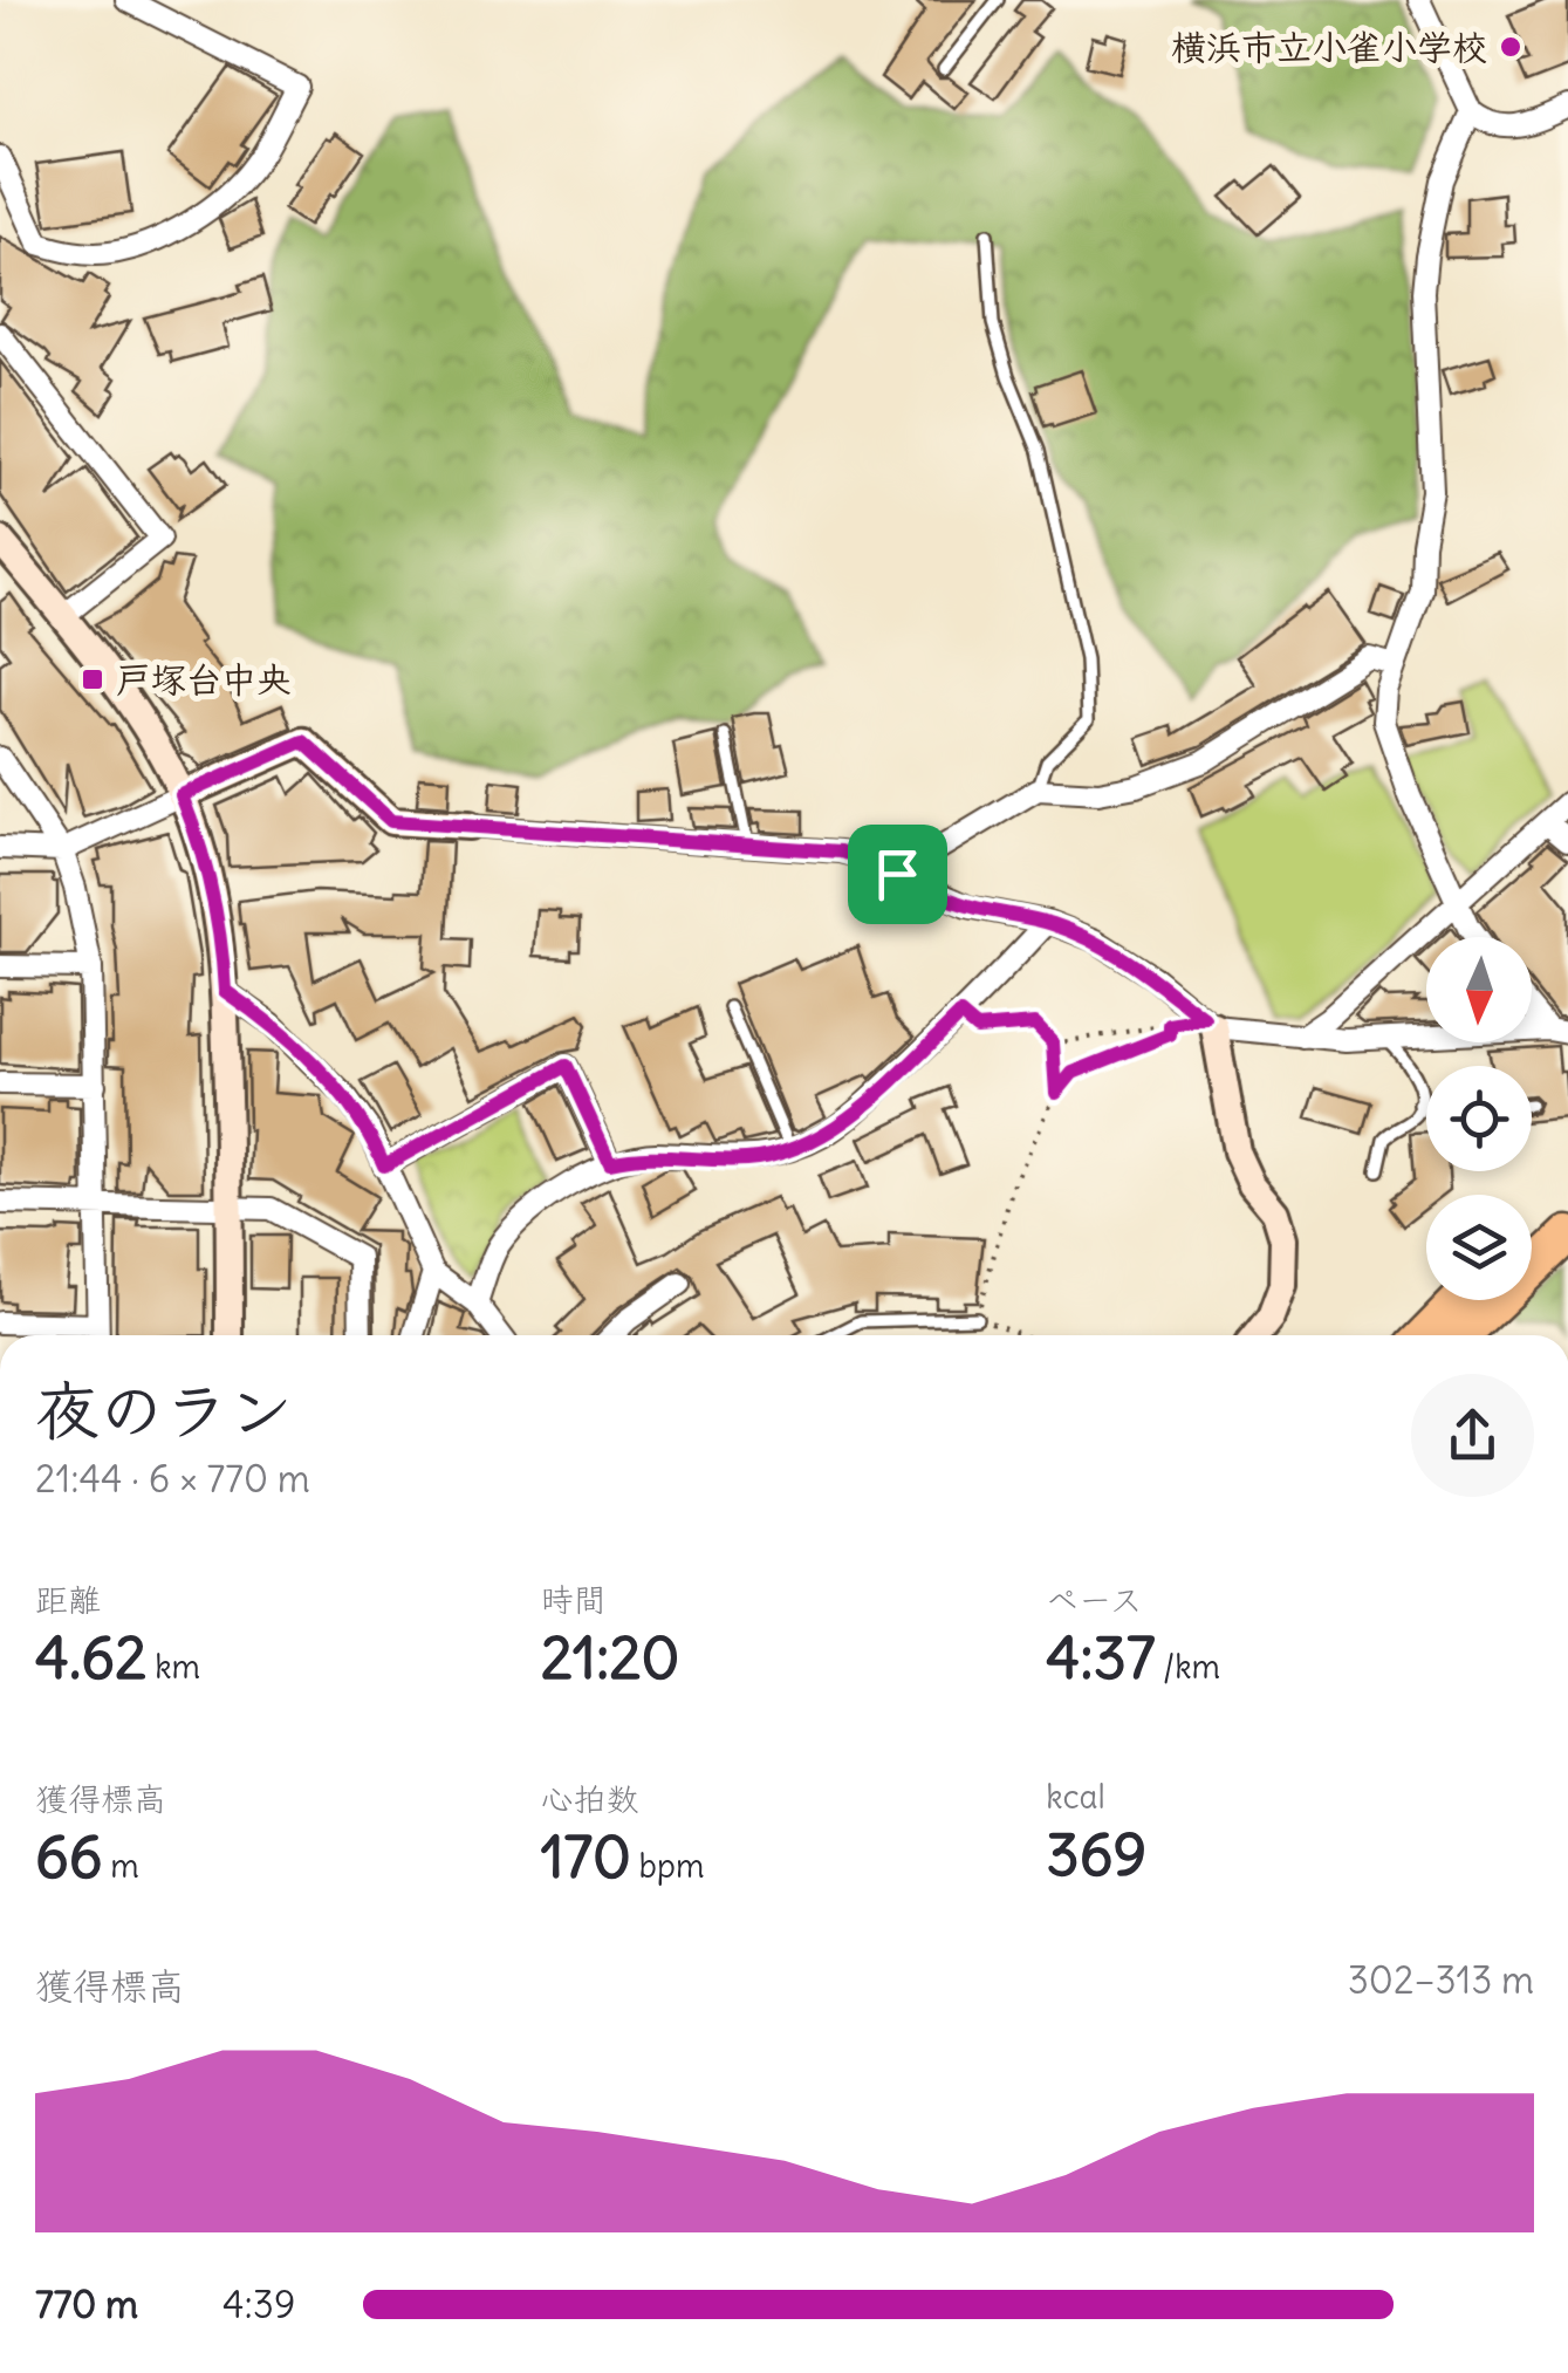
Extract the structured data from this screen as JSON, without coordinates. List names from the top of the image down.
{
  "places": {
    "other": ["横浜市立小雀小学校"],
    "transit": ["戸塚台中央"]
  },
  "north": "bottom",
  "page": {
    "heading": ["夜のラン", "21:44 · 6 × 770 m"],
    "stats": [
      ["距離", "4.62 km"],
      ["時間", "21:20"],
      ["ペース", "4:37 /km"],
      ["獲得標高", "66 m"],
      ["心拍数", "170 bpm"],
      ["kcal", "369"]
    ],
    "chart": ["獲得標高", "302–313 m"],
    "list": [
      {
        "name": "770 m",
        "note": "4:39"
      }
    ]
  }
}
